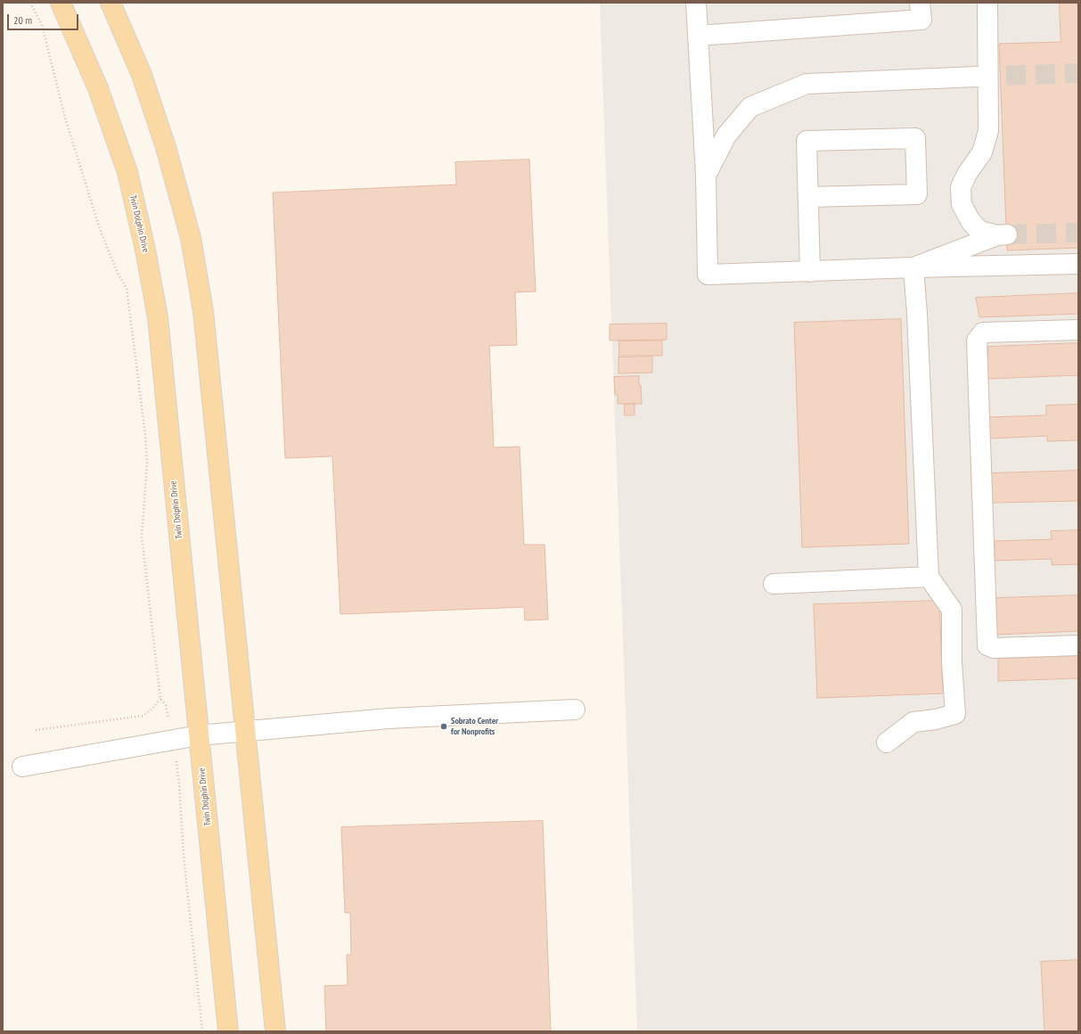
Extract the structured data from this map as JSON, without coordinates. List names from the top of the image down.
{
  "streets": {
    "main road": ["Twin Dolphin Drive"]
  },
  "places": ["Sobrato Center for Nonprofits"],
  "scale_bar": "20 m"
}
